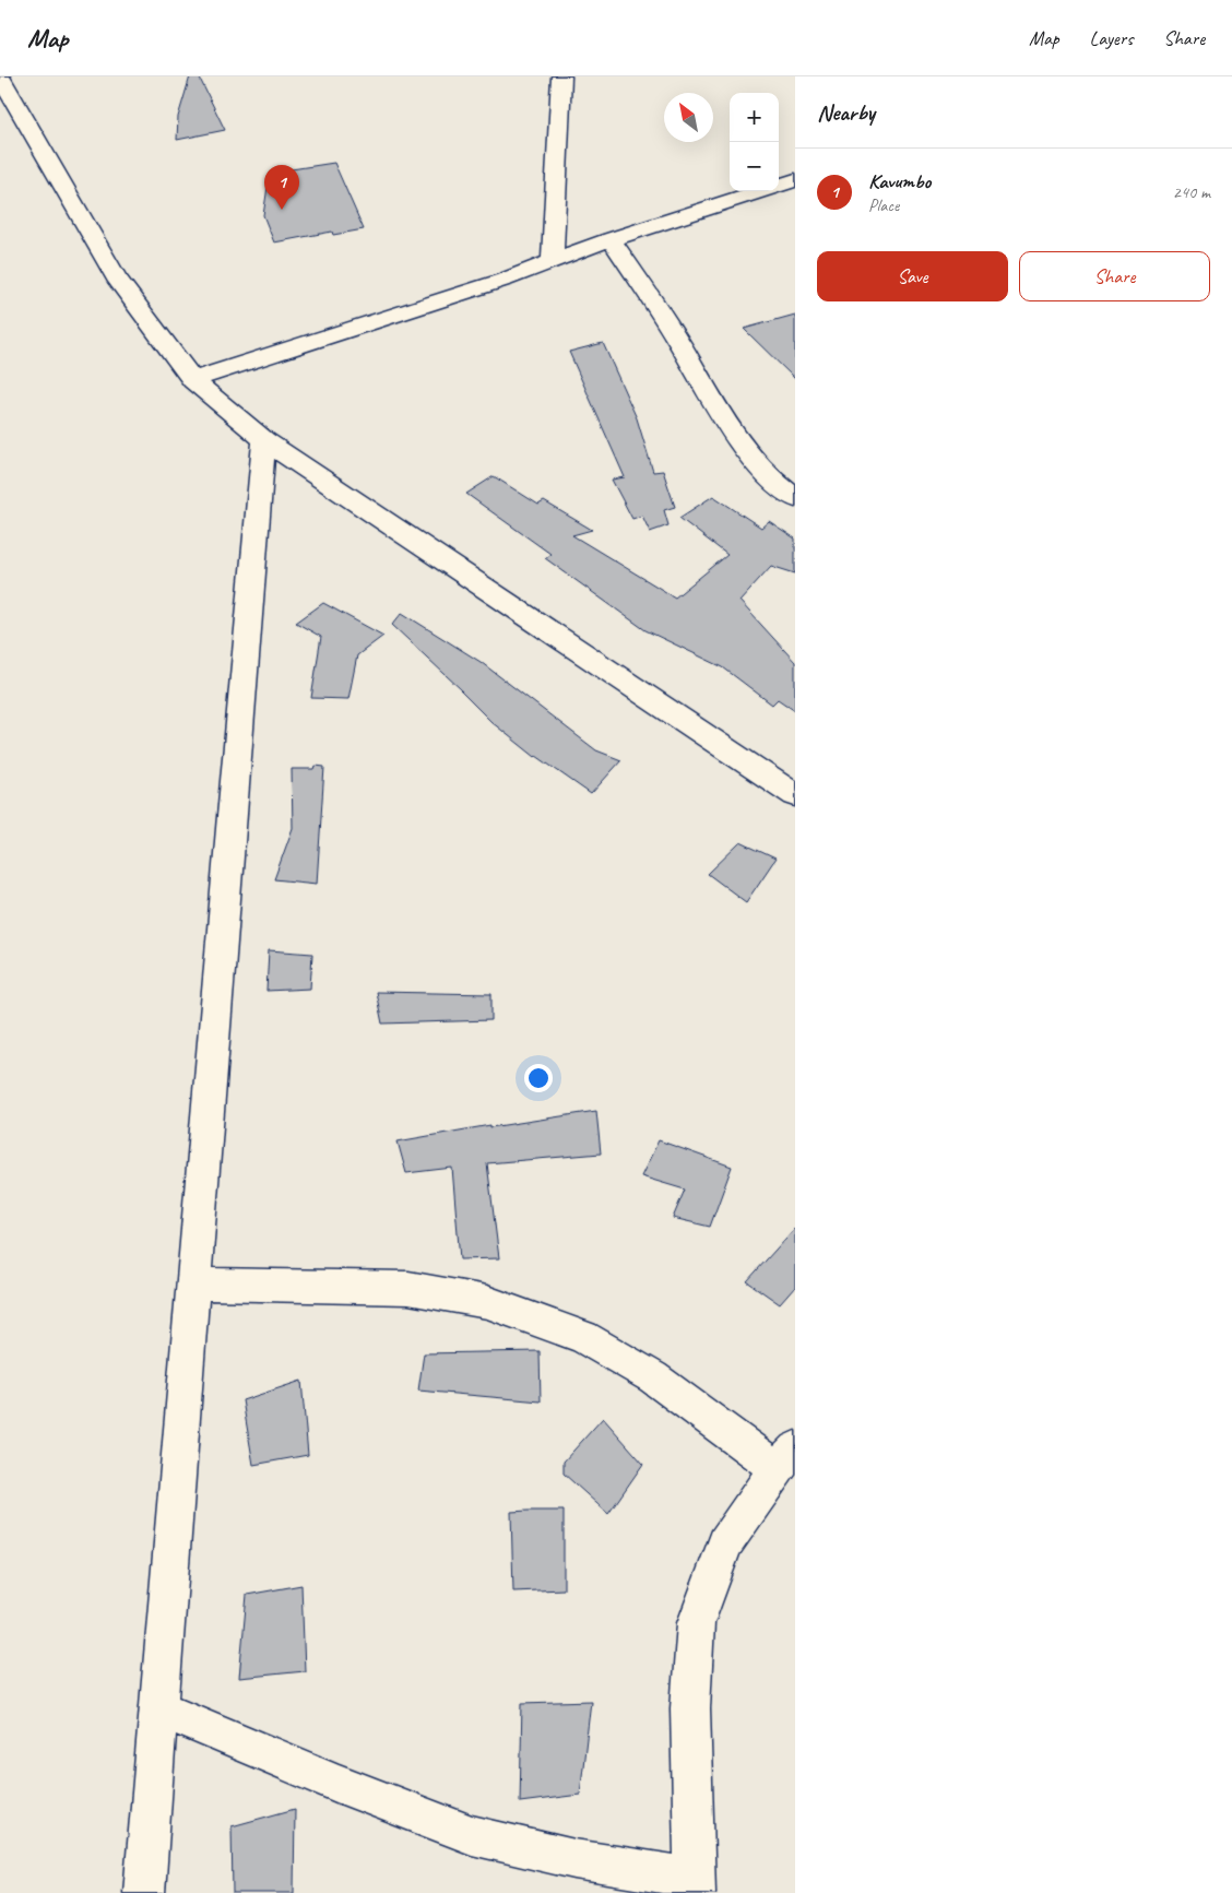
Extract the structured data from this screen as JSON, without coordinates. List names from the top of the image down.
{
  "north": "top left",
  "page": {
    "header": "Map",
    "nav": ["Map", "Layers", "Share"],
    "heading": "Nearby",
    "map_buttons": ["+", "−"],
    "list": [
      {
        "mark": "1",
        "name": "Kavumbo",
        "note": "Place",
        "value": "240 m"
      }
    ],
    "pins": "1",
    "buttons": ["Save", "Share"]
  }
}
